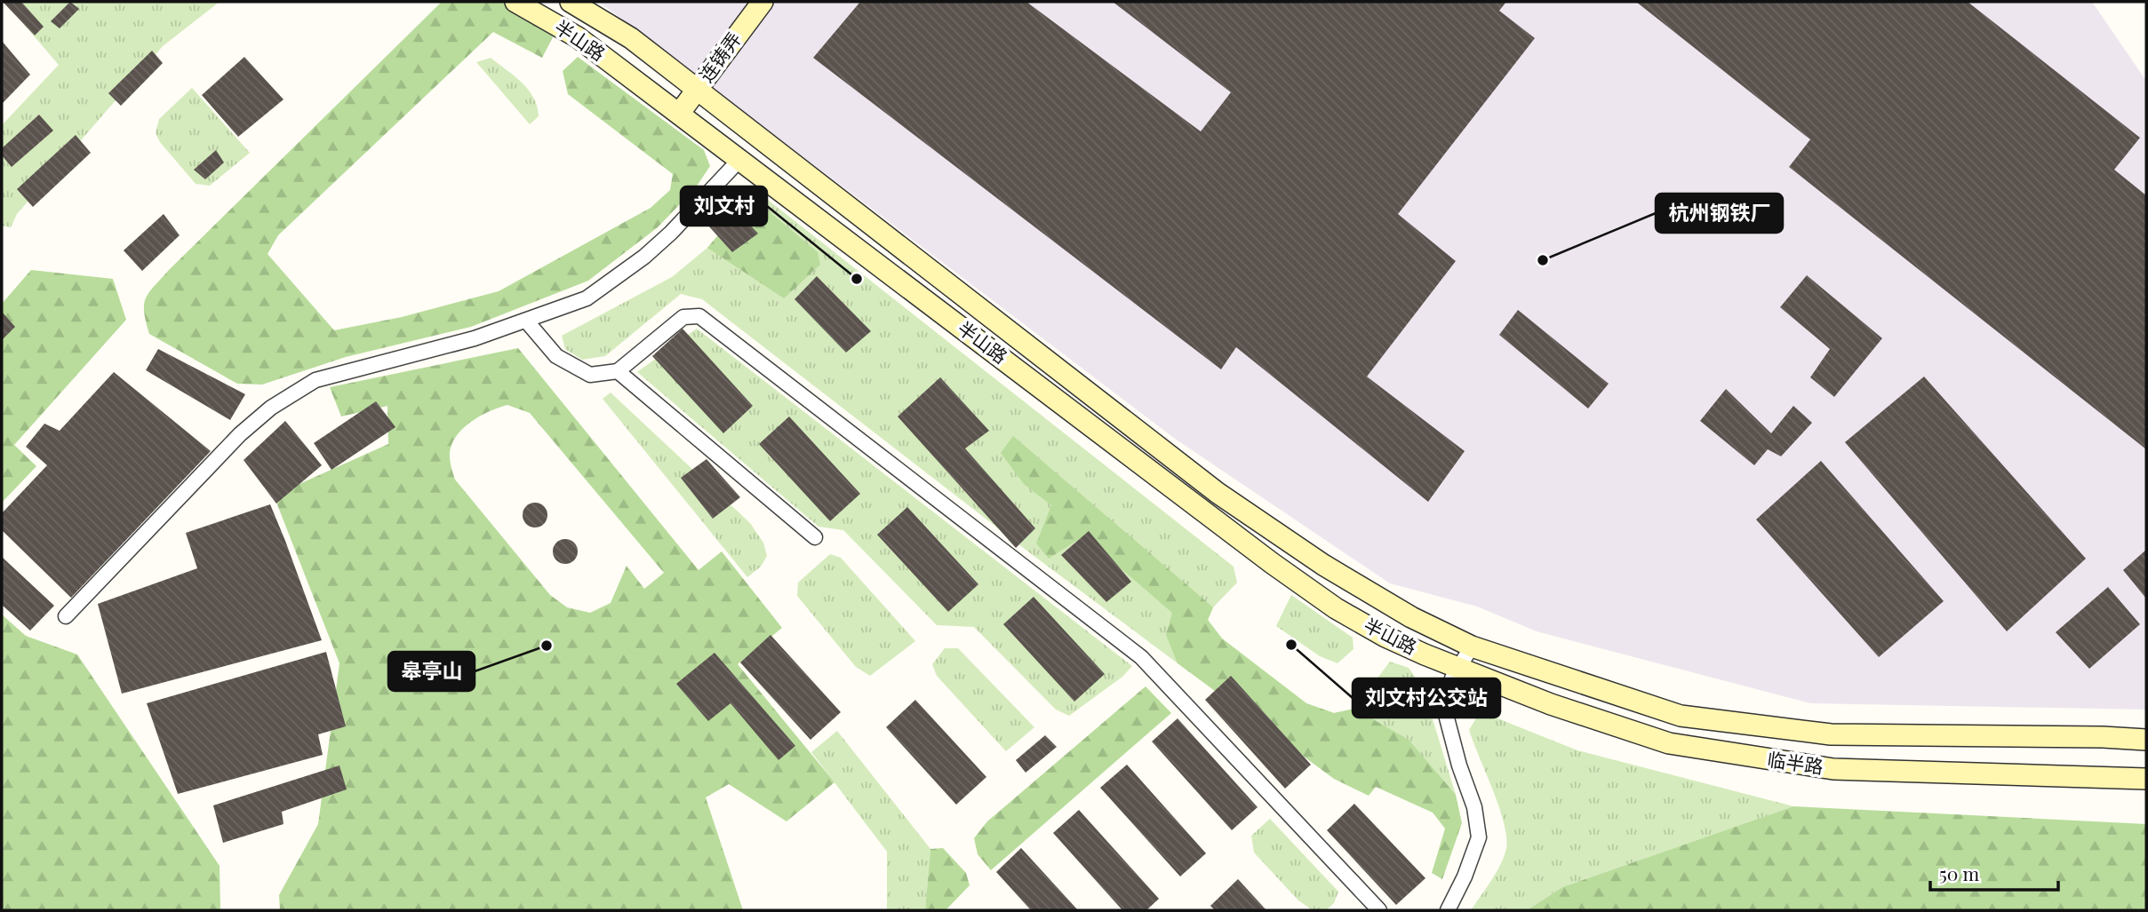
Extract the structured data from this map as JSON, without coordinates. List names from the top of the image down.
{
  "streets": {
    "main road": ["半山路", "连铸弄", "临半路"]
  },
  "crossings": [
    ["半山路", "连铸弄"],
    ["半山路", "临半路"]
  ],
  "places": [
    "杭州钢铁厂",
    "刘文村",
    "刘文村公交站",
    "皋亭山"
  ],
  "scale_bar": "50 m"
}
